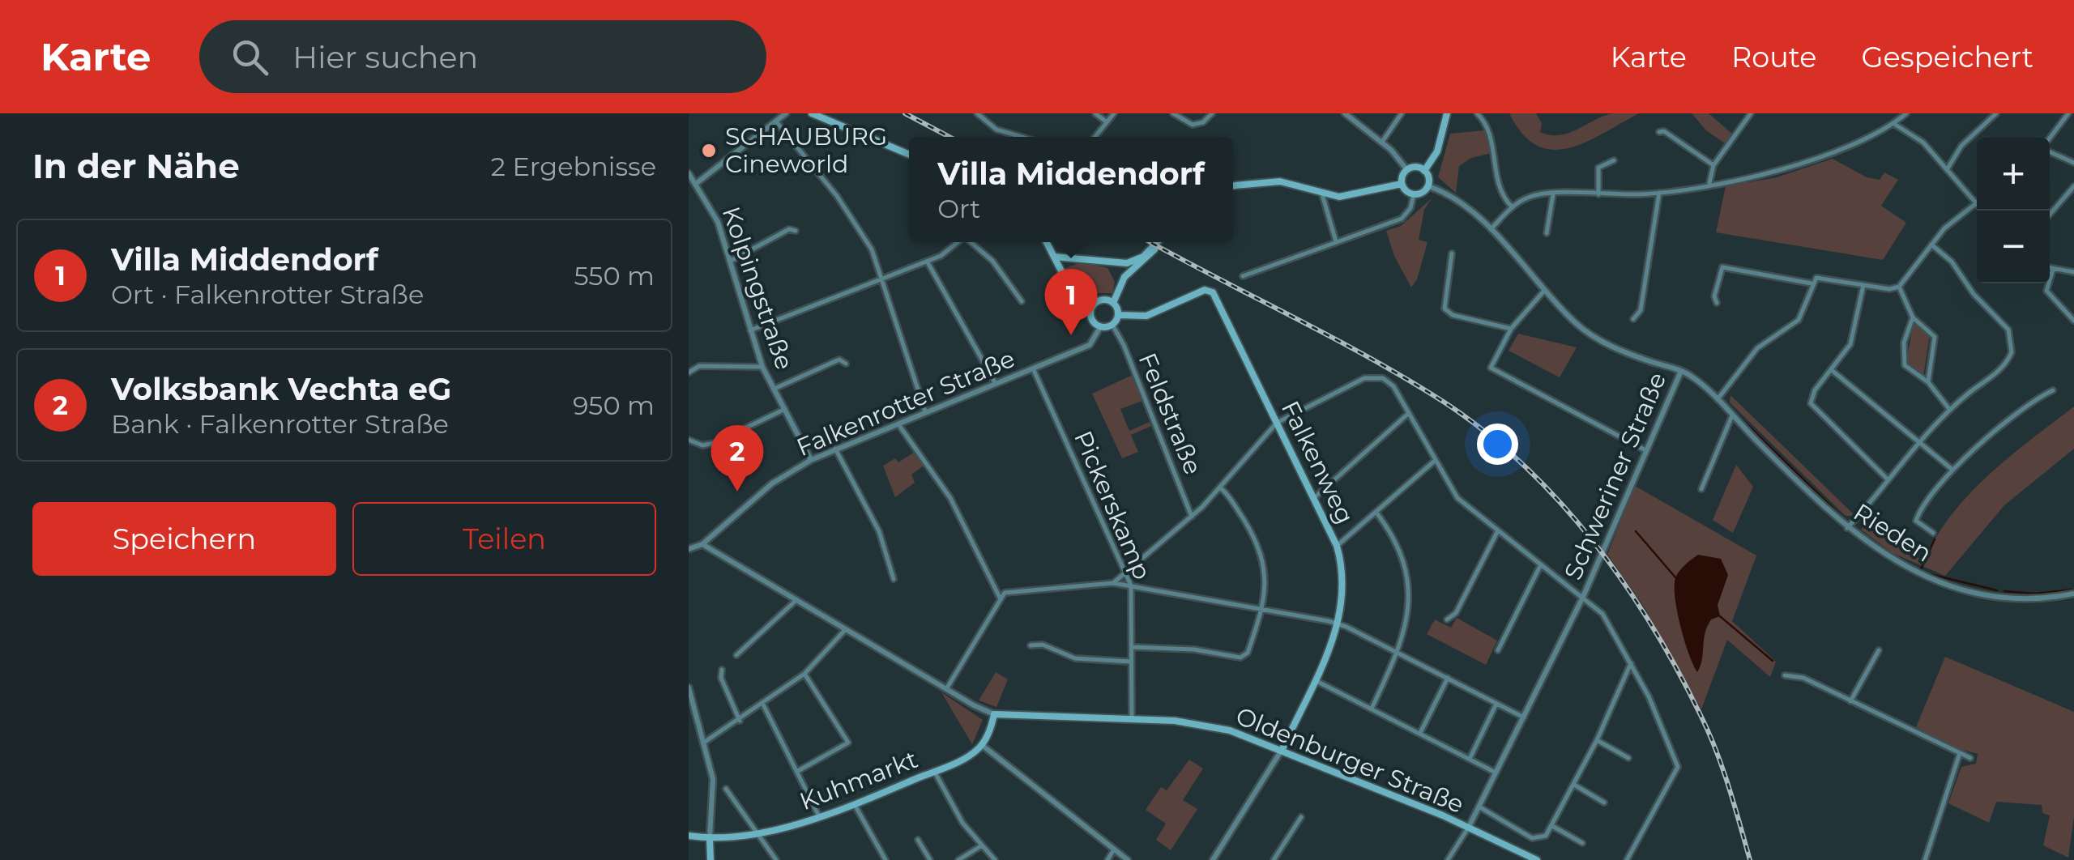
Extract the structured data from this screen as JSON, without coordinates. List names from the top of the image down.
{
  "streets": {
    "main road": ["Falkenweg", "Oldenburger Straße", "Kuhmarkt"],
    "street": [
      "Kolpingstraße",
      "Falkenrotter Straße",
      "Feldstraße",
      "Schweriner Straße",
      "Pickerskamp",
      "Rieden"
    ]
  },
  "crossings": [
    ["Kolpingstraße", "Falkenrotter Straße"],
    ["Falkenrotter Straße", "Feldstraße"],
    ["Falkenrotter Straße", "Falkenweg"],
    ["Falkenrotter Straße", "Pickerskamp"],
    ["Falkenrotter Straße", "Oldenburger Straße"],
    ["Feldstraße", "Falkenweg"],
    ["Falkenweg", "Oldenburger Straße"],
    ["Schweriner Straße", "Rieden"],
    ["Schweriner Straße", "Oldenburger Straße"],
    ["Pickerskamp", "Oldenburger Straße"]
  ],
  "places": ["SCHAUBURG Cineworld"],
  "page": {
    "header": "Karte",
    "search": "Hier suchen",
    "nav": ["Karte", "Route", "Gespeichert"],
    "heading": ["In der Nähe", "2 Ergebnisse"],
    "popup": ["Villa Middendorf", "Ort"],
    "map_buttons": ["+", "−"],
    "list": [
      {
        "mark": "1",
        "name": "Villa Middendorf",
        "note": "Ort · Falkenrotter Straße",
        "value": "550 m"
      },
      {
        "mark": "2",
        "name": "Volksbank Vechta eG",
        "note": "Bank · Falkenrotter Straße",
        "value": "950 m"
      }
    ],
    "pins": ["1", "2"],
    "buttons": ["Speichern", "Teilen"]
  }
}
